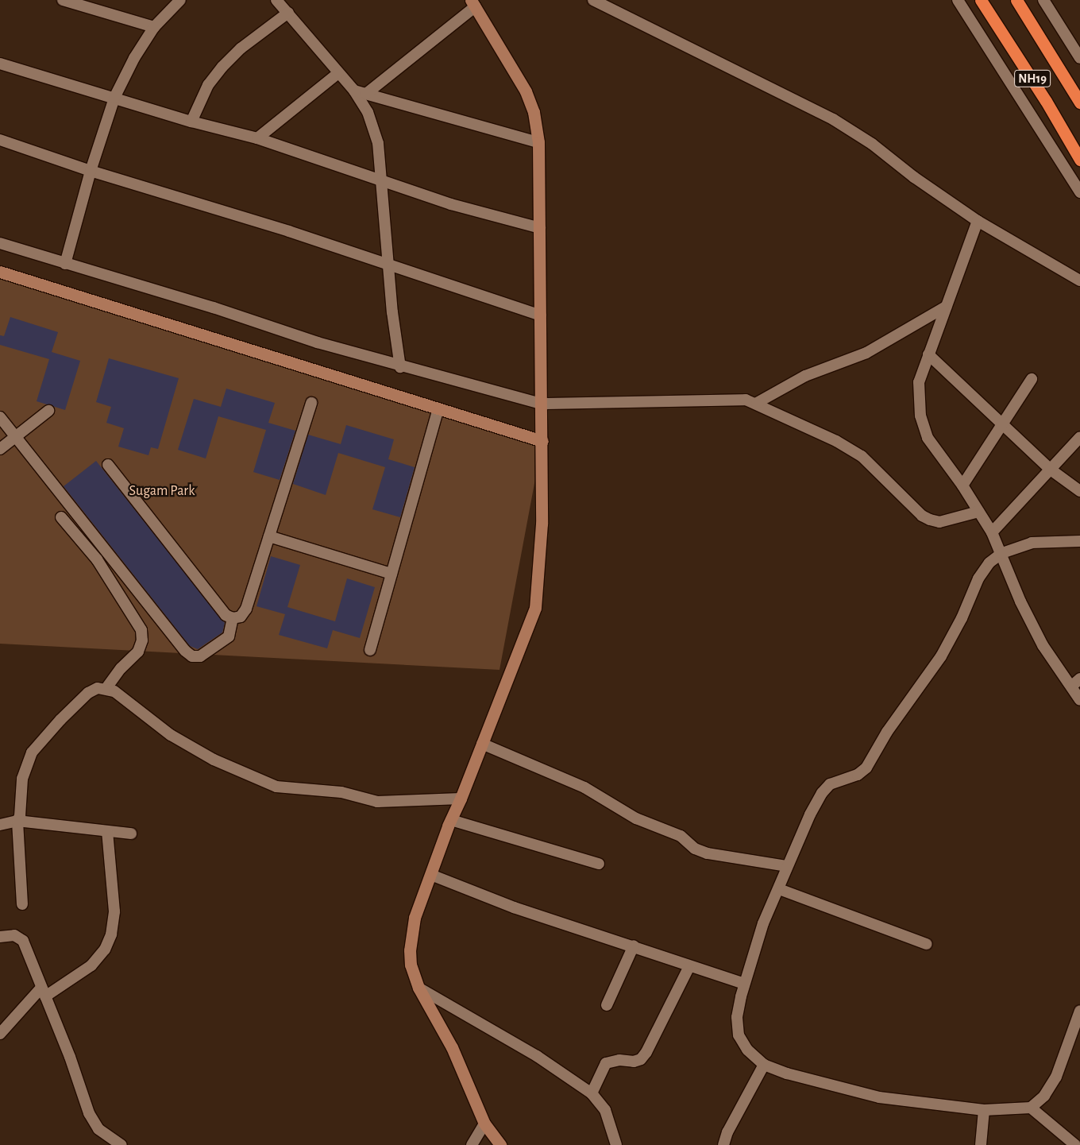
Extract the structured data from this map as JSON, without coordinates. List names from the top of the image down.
{
  "streets": {
    "highway": ["NH19"]
  },
  "parks": ["Sugam Park"]
}
